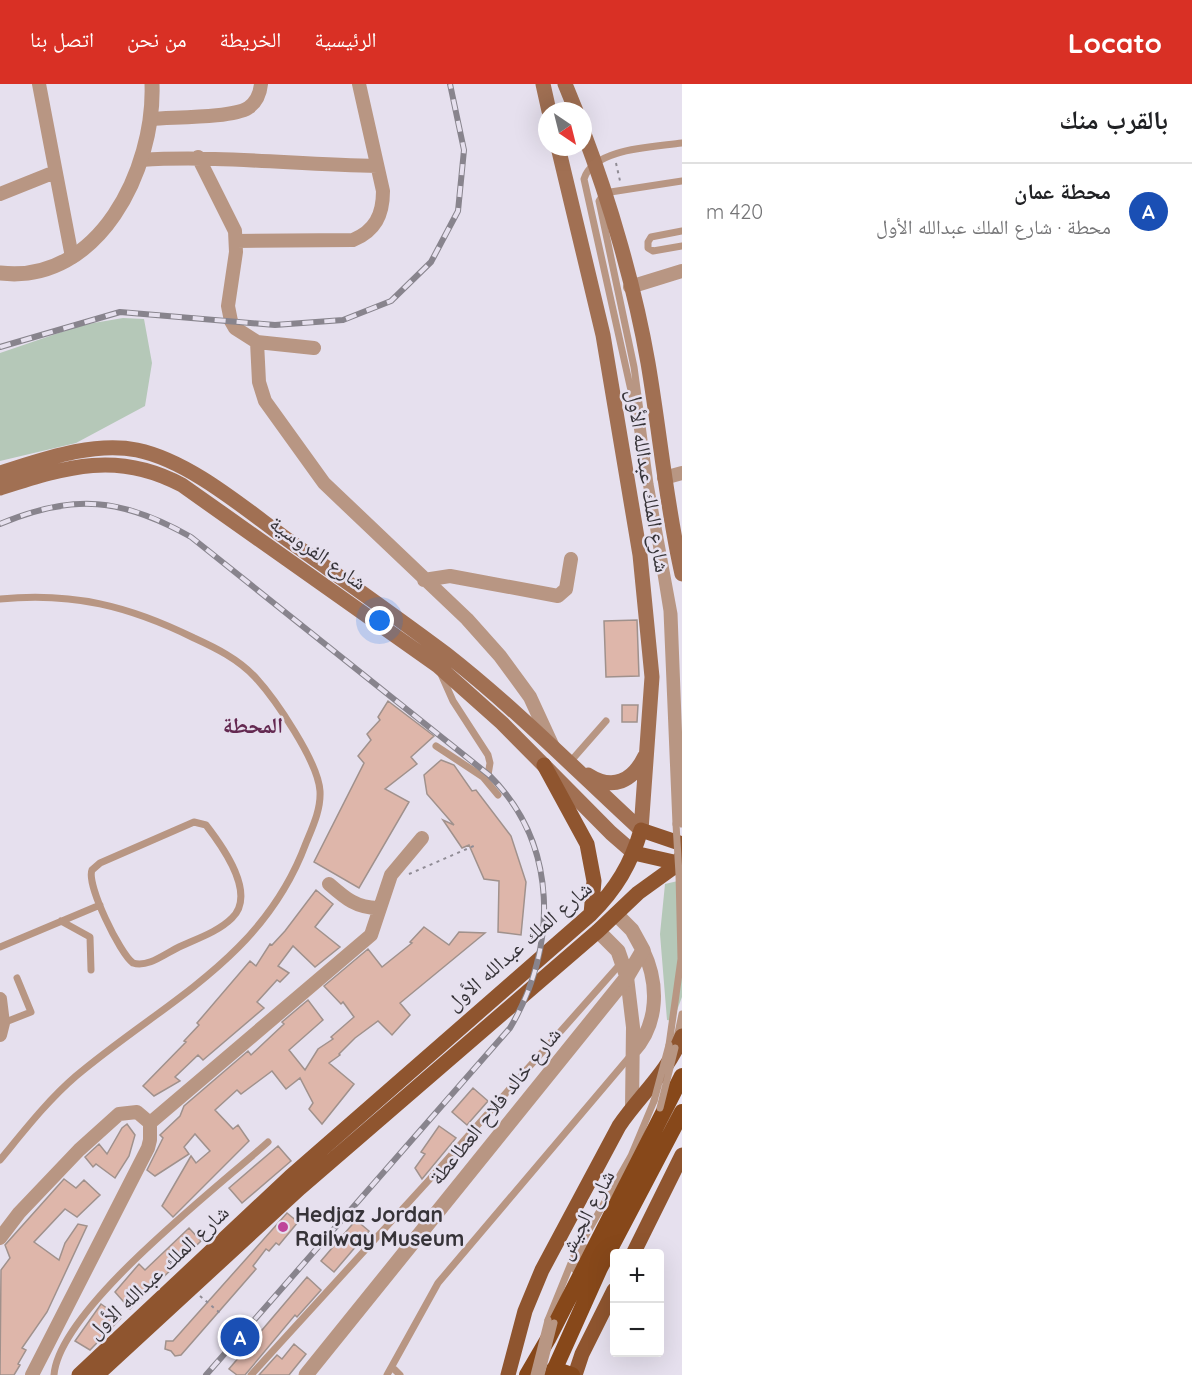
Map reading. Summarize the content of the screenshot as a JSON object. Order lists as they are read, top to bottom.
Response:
{
  "streets": {
    "highway": ["شارع الجيش"],
    "main road": ["شارع الملك عبدالله الأول", "شارع الفروسية"],
    "street": ["شارع خالد فلاح العطاعطة"]
  },
  "crossings": [
    ["شارع الملك عبدالله الأول", "شارع الفروسية"]
  ],
  "districts": ["المحطة"],
  "places": ["Hedjaz Jordan Railway Museum"],
  "north": "bottom right",
  "page": {
    "header": "Locato",
    "nav": [
      "الرئيسية",
      "الخريطة",
      "من نحن",
      "اتصل بنا"
    ],
    "heading": "بالقرب منك",
    "list": [
      {
        "mark": "A",
        "name": "محطة عمان",
        "note": "محطة · شارع الملك عبدالله الأول",
        "value": "420 m"
      }
    ],
    "map_buttons": ["+", "−"],
    "pins": "A"
  }
}
